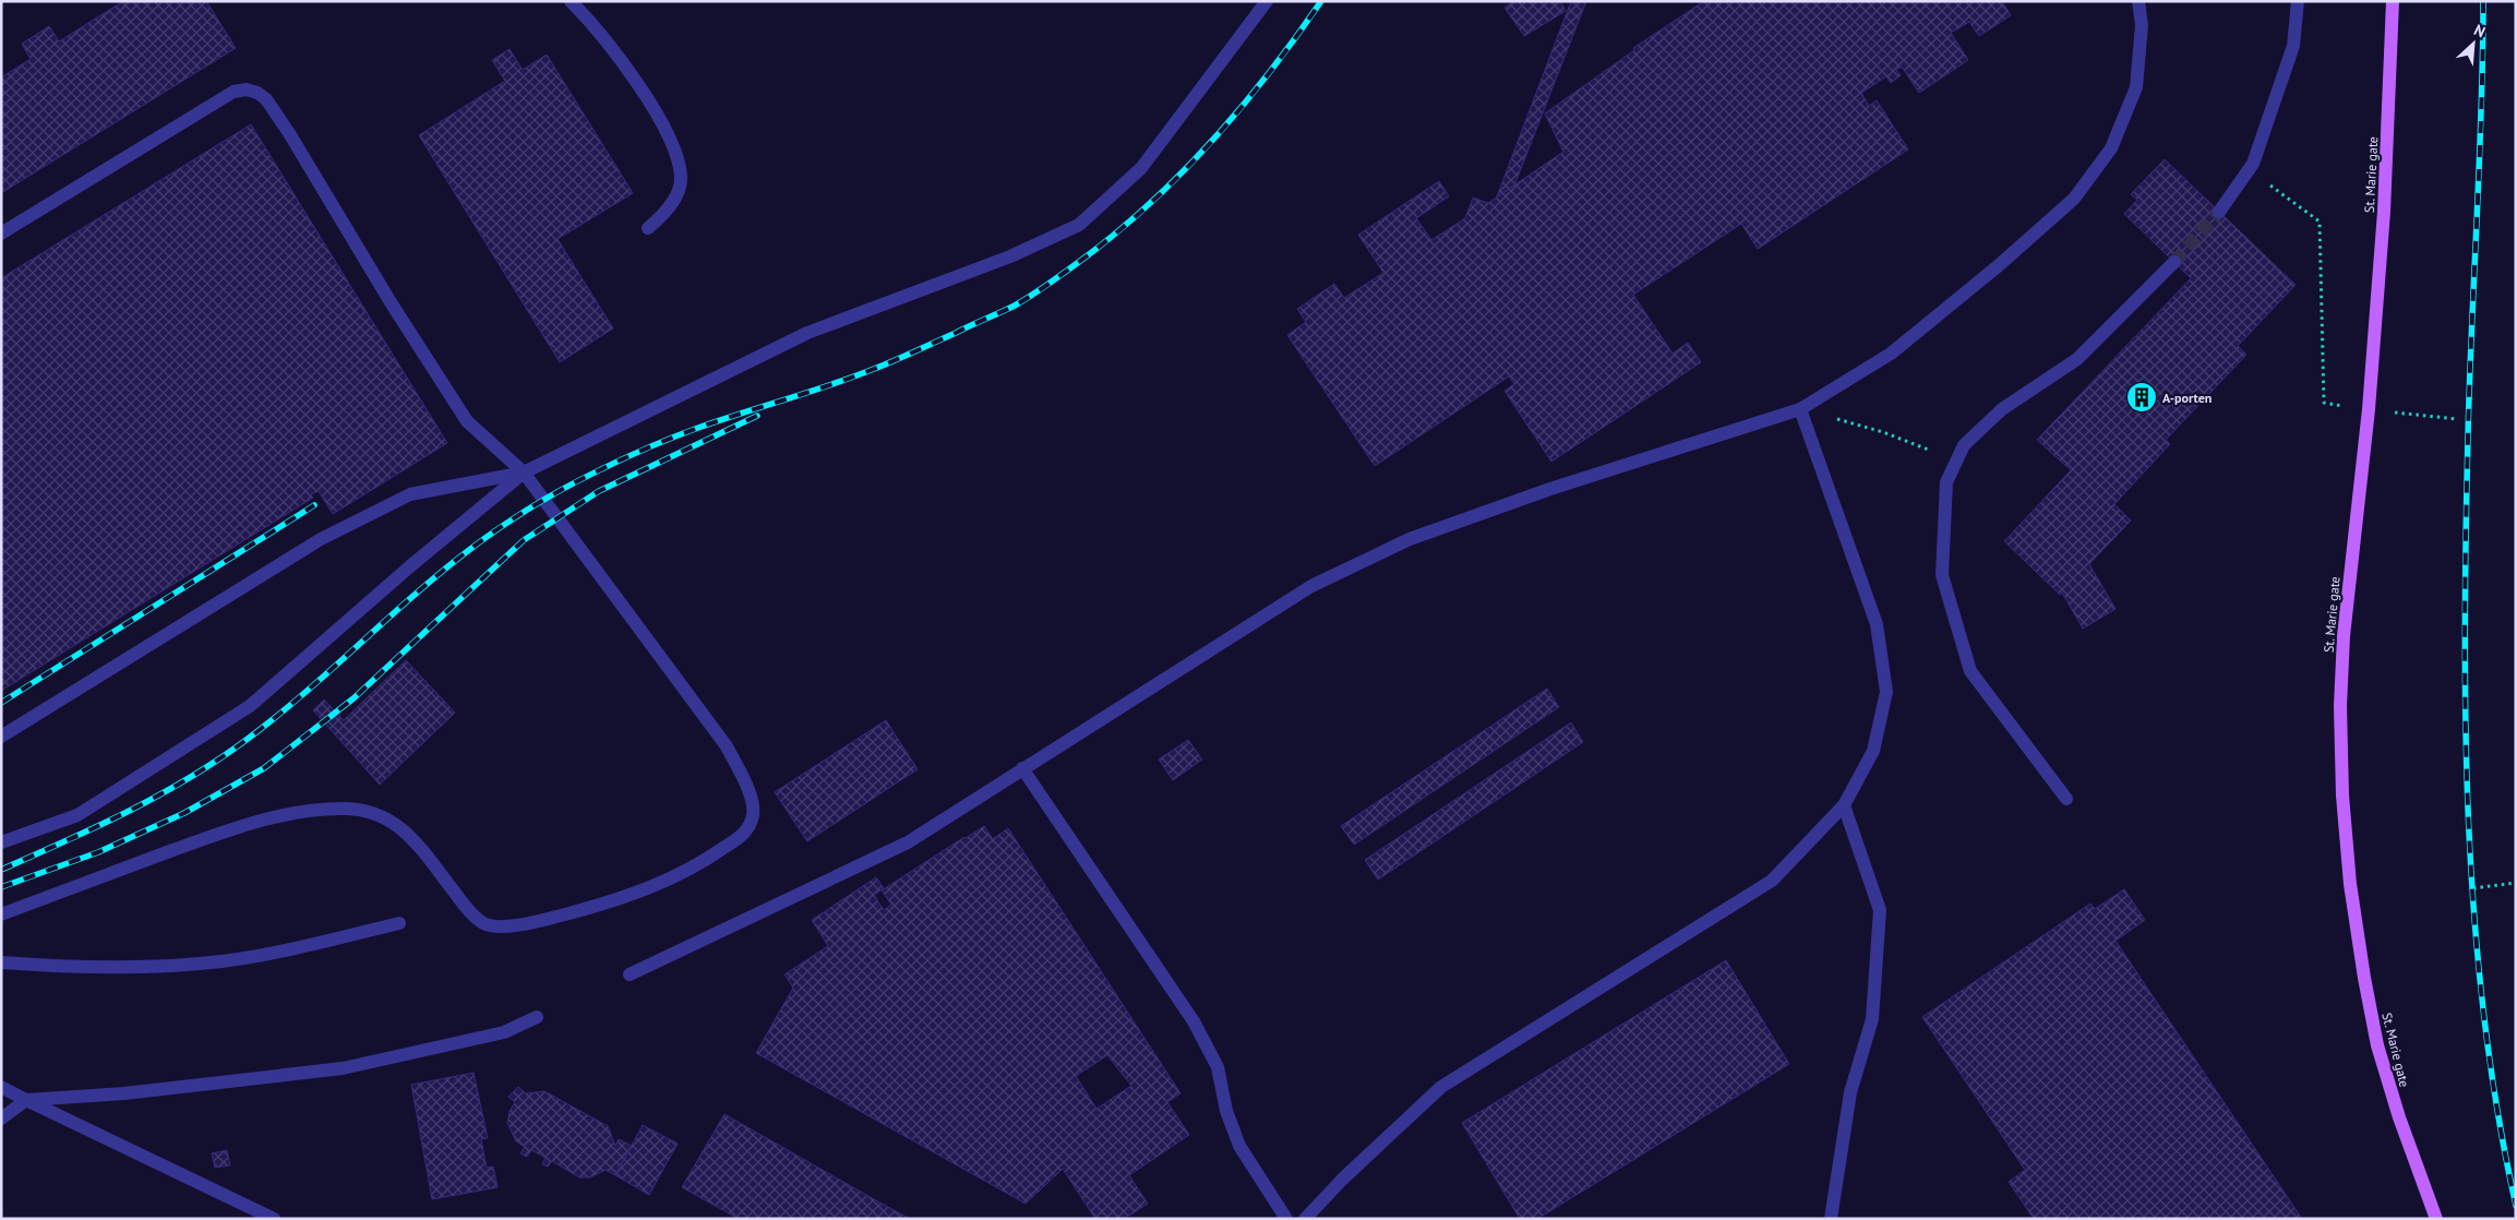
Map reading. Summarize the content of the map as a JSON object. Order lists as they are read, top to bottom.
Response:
{
  "streets": {
    "main road": ["St. Marie gate"]
  },
  "places": {
    "building": ["A-porten"]
  },
  "north": "top right"
}
